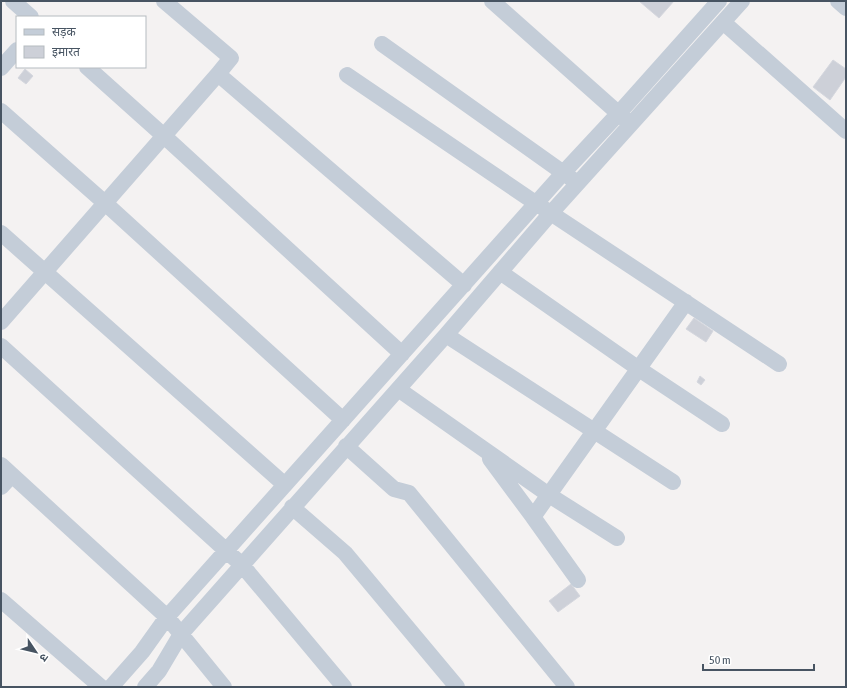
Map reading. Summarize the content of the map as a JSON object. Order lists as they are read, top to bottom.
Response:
{
  "legend": ["सड़क", "इमारत"],
  "scale_bar": "50 m",
  "north": "bottom right"
}
